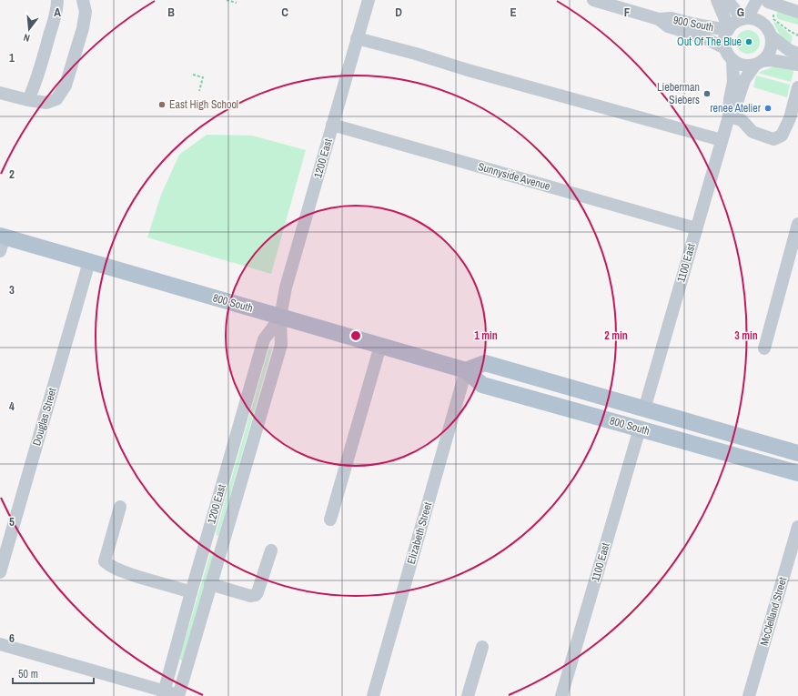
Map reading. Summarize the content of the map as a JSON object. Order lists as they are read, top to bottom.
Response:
{
  "streets": {
    "main road": ["800 South"],
    "street": [
      "900 South",
      "1200 East",
      "Sunnyside Avenue",
      "1100 East",
      "Douglas Street",
      "Elizabeth Street",
      "McClelland Street"
    ]
  },
  "crossings": [
    ["900 South", "1100 East"],
    ["1200 East", "Sunnyside Avenue"],
    ["1200 East", "800 South"],
    ["Sunnyside Avenue", "1100 East"],
    ["1100 East", "800 South"],
    ["800 South", "Douglas Street"],
    ["800 South", "Elizabeth Street"]
  ],
  "places": [
    "Out Of The Blue",
    "Lieberman Siebers",
    "East High School",
    "renee Atelier"
  ],
  "scale_bar": "50 m",
  "north": "bottom",
  "grid": {
    "columns": [
      "A",
      "B",
      "C",
      "D",
      "E",
      "F",
      "G"
    ],
    "rows": [
      "1",
      "2",
      "3",
      "4",
      "5",
      "6"
    ]
  },
  "rings": ["1 min", "2 min", "3 min"]
}
